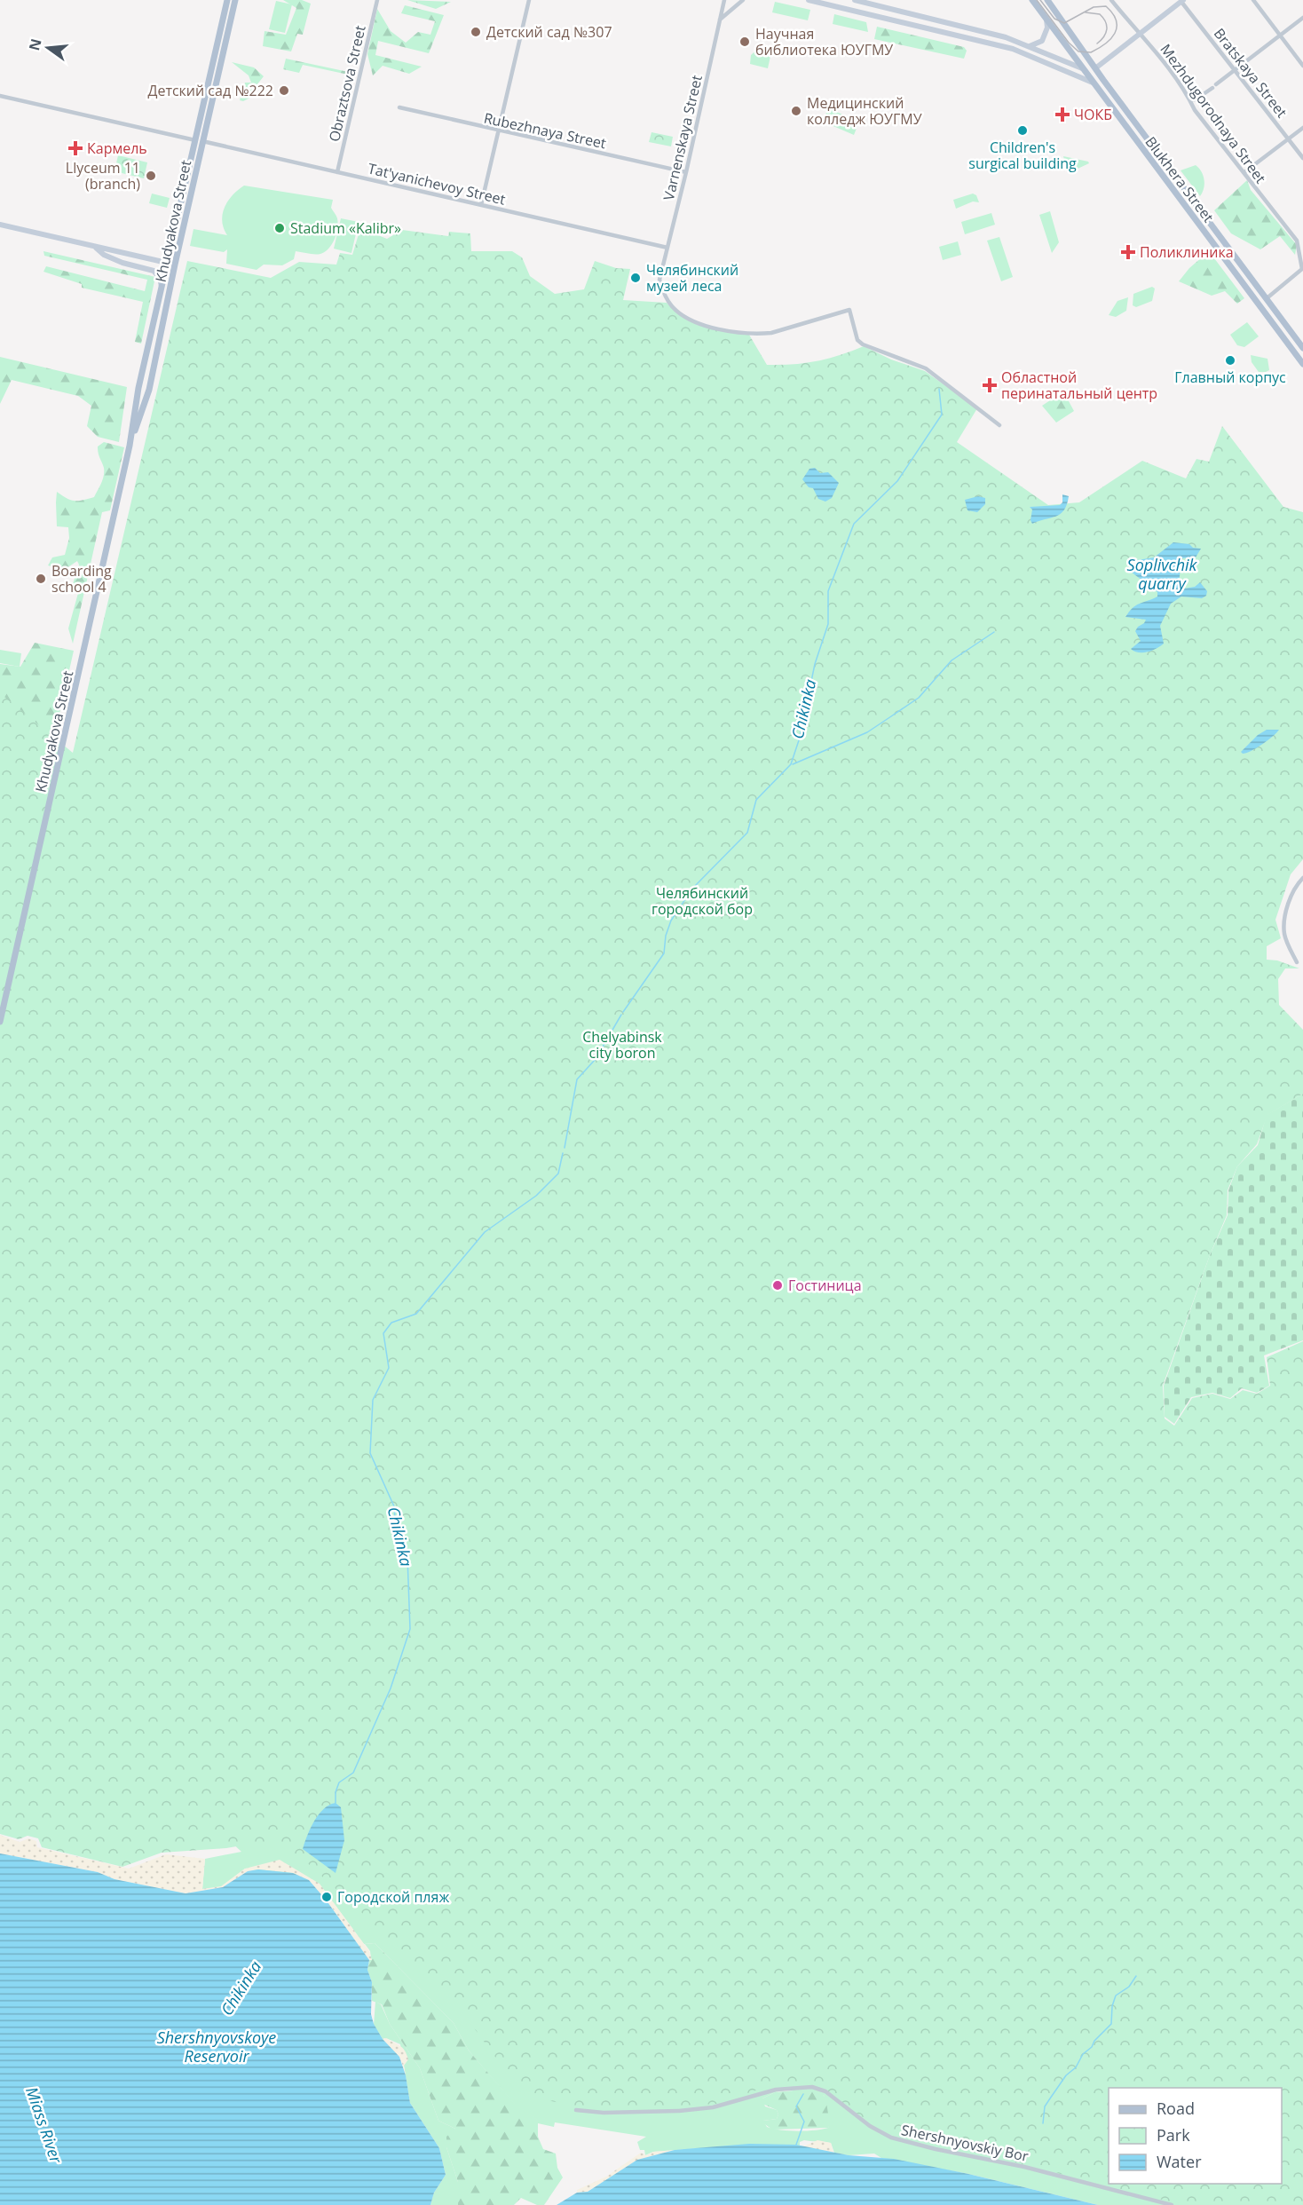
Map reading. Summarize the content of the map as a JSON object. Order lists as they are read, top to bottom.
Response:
{
  "streets": {
    "main road": ["Blukhera Street", "Khudyakova Street"],
    "street": [
      "Bratskaya Street",
      "Obraztsova Street",
      "Mezhdugorodnaya Street",
      "Rubezhnaya Street",
      "Varnenskaya Street",
      "Tat'yanichevoy Street",
      "Shershnyovskiy Bor"
    ]
  },
  "crossings": [
    ["Obraztsova Street", "Tat'yanichevoy Street"],
    ["Rubezhnaya Street", "Varnenskaya Street"],
    ["Varnenskaya Street", "Tat'yanichevoy Street"],
    ["Tat'yanichevoy Street", "Khudyakova Street"]
  ],
  "water": [
    "Soplivchik quarry",
    "Chikinka",
    "Shershnyovskoye Reservoir",
    "Miass River"
  ],
  "parks": ["Челябинский городской бор", "Chelyabinsk city boron"],
  "places": {
    "other": [
      "Детский сад №307",
      "Научная библиотека ЮУГМУ",
      "Детский сад №222",
      "Медицинский колледж ЮУГМУ",
      "Children's surgical building",
      "Llyceum 11 (branch)",
      "Stadium «Kalibr»",
      "Челябинский музей леса",
      "Главный корпус",
      "Boarding school 4",
      "Гостиница",
      "Городской пляж"
    ],
    "health": [
      "ЧОКБ",
      "Кармель",
      "Поликлиника",
      "Областной перинатальный центр"
    ]
  },
  "legend": ["Road", "Park", "Water"],
  "north": "left"
}
